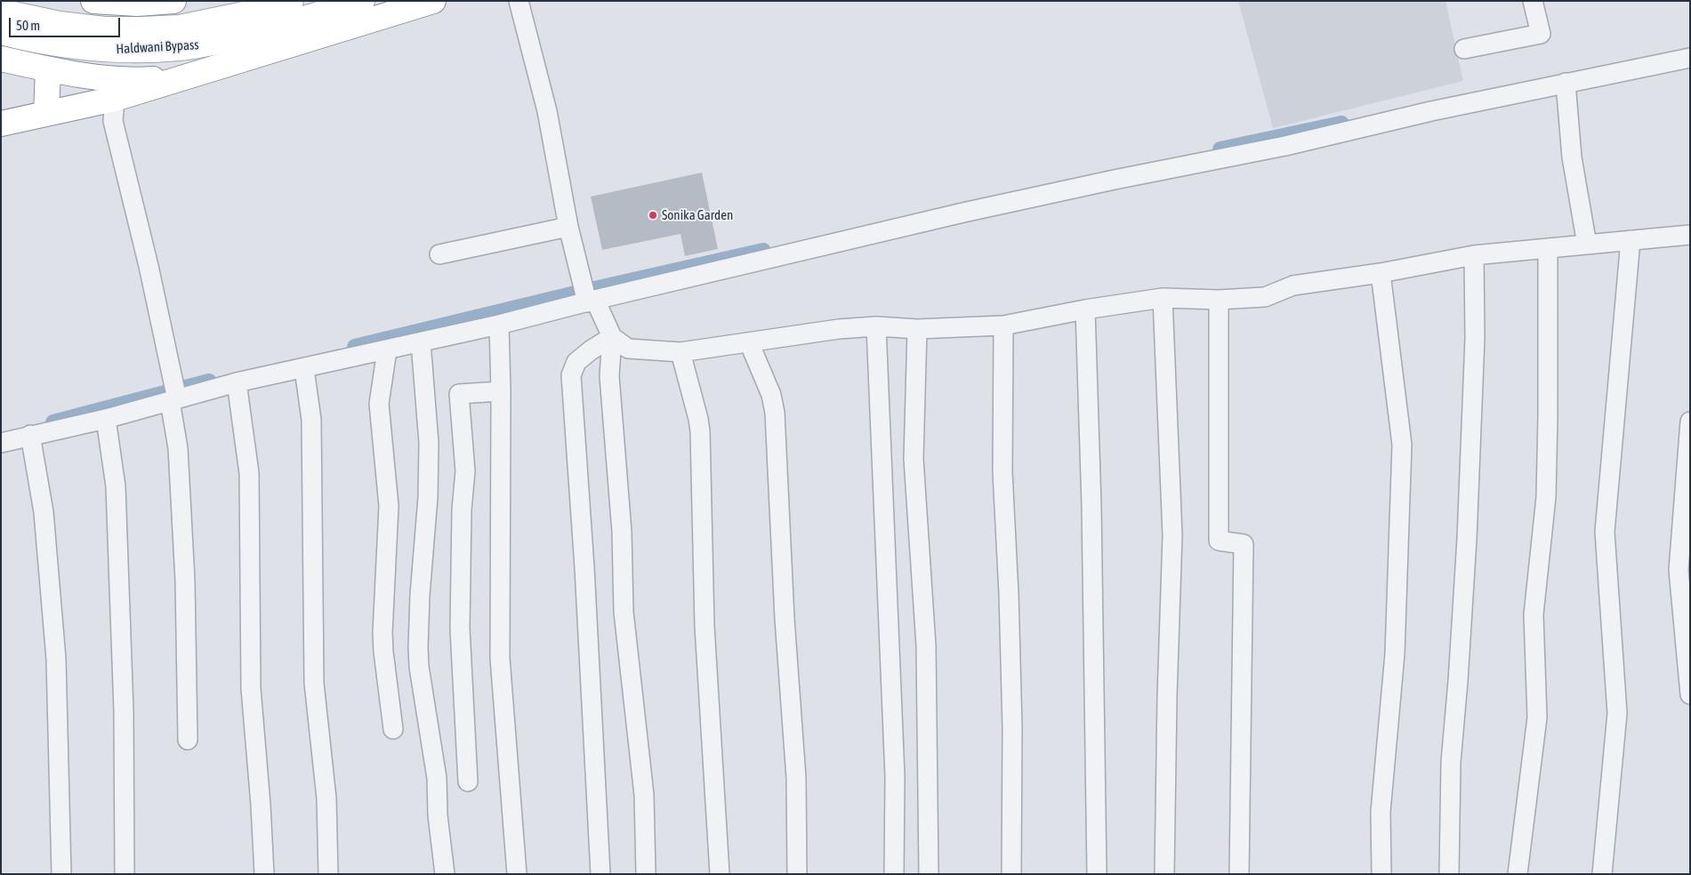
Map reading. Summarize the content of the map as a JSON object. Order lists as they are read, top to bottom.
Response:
{
  "streets": {
    "main road": ["Haldwani Bypass"]
  },
  "places": ["Sonika Garden"],
  "scale_bar": "50 m"
}
